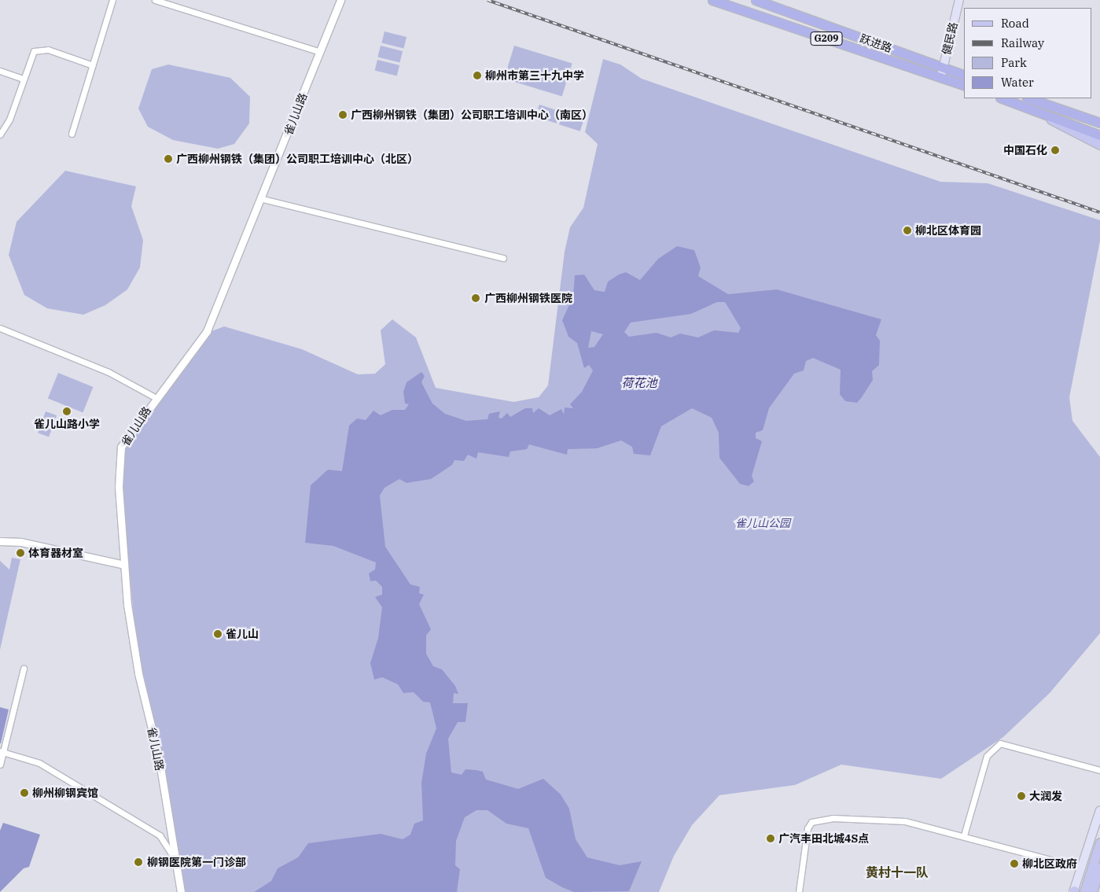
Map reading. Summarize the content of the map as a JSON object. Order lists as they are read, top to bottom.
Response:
{
  "streets": {
    "highway": ["G209", "跃进路"],
    "main road": ["健民路"],
    "street": ["雀儿山路"]
  },
  "crossings": [
    ["健民路", "跃进路"]
  ],
  "districts": ["黄村十一队"],
  "water": ["荷花池"],
  "parks": ["雀儿山公园"],
  "places": [
    "柳州市第三十九中学",
    "广西柳州钢铁（集团）公司职工培训中心（南区）",
    "中国石化",
    "广西柳州钢铁（集团）公司职工培训中心（北区）",
    "柳北区体育园",
    "广西柳州钢铁医院",
    "雀儿山路小学",
    "体育器材室",
    "雀儿山",
    "柳州柳钢宾馆",
    "大润发",
    "广汽丰田北城4S点",
    "柳钢医院第一门诊部",
    "柳北区政府"
  ],
  "legend": [
    "Road",
    "Railway",
    "Park",
    "Water"
  ]
}
